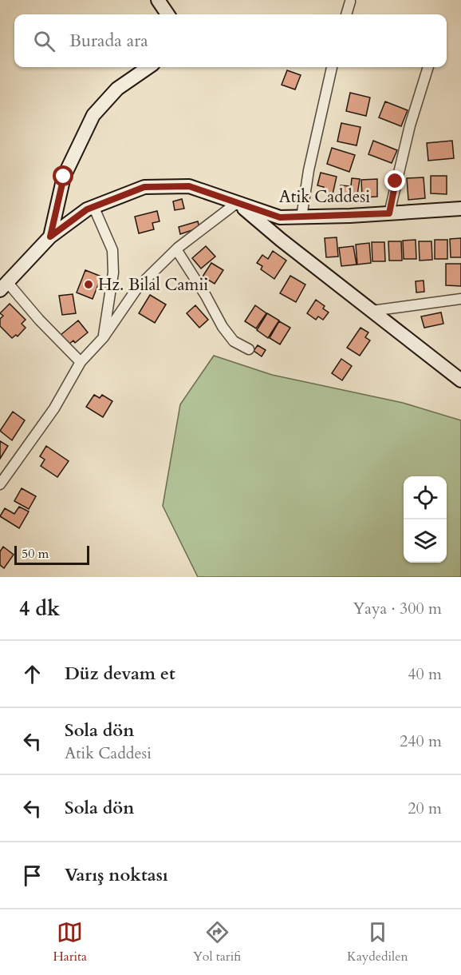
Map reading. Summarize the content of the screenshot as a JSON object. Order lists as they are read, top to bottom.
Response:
{
  "streets": {
    "street": ["Atik Caddesi"]
  },
  "places": ["Hz. Bilal Camii"],
  "scale_bar": "50 m",
  "page": {
    "search": "Burada ara",
    "scale": "50 m",
    "heading": ["4 dk", "Yaya · 300 m"],
    "list": [
      ["Düz devam et", "40 m"],
      ["Sola dön", "Atik Caddesi", "240 m"],
      ["Sola dön", "20 m"],
      "Varış noktası"
    ],
    "nav": ["Harita", "Yol tarifi", "Kaydedilen"]
  }
}
